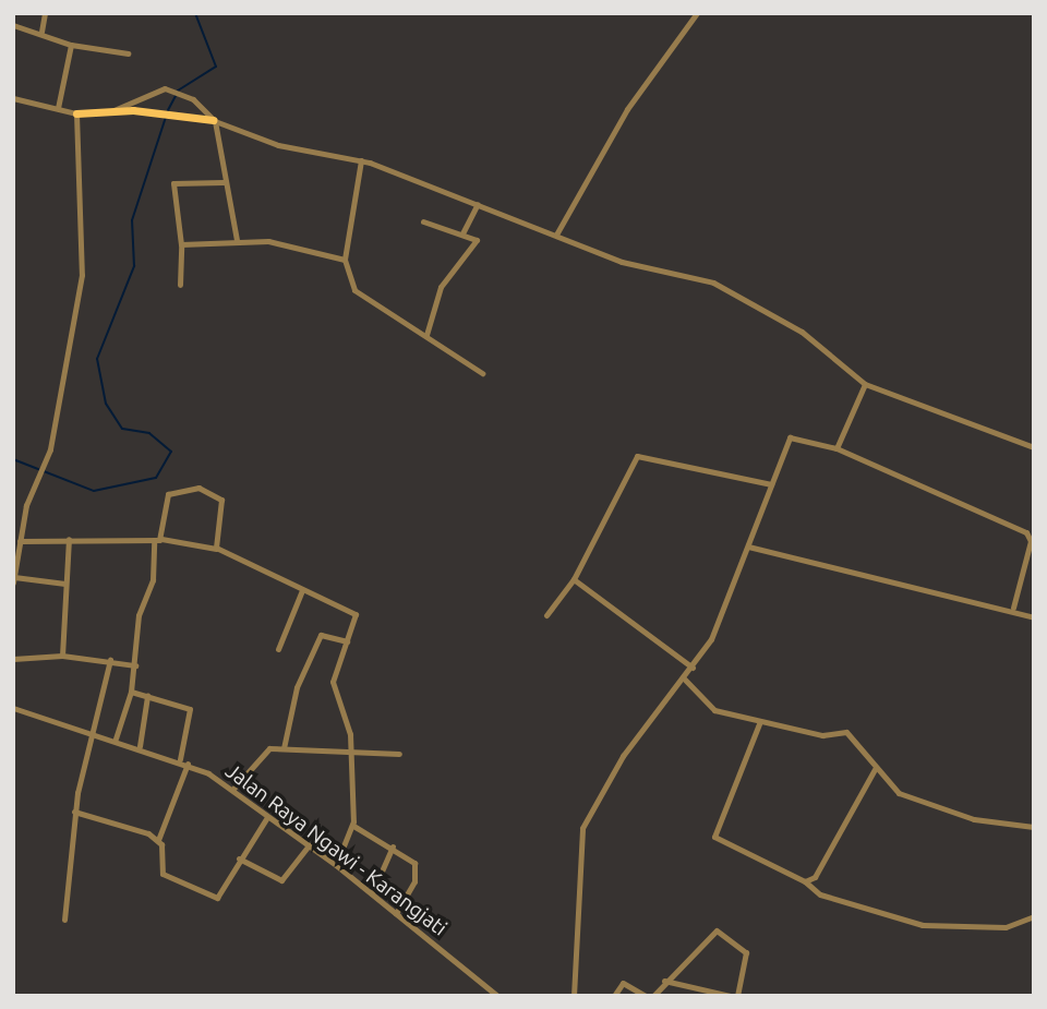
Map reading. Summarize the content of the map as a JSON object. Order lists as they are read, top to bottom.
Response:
{
  "streets": {
    "street": ["Jalan Raya Ngawi - Karangjati"]
  }
}
